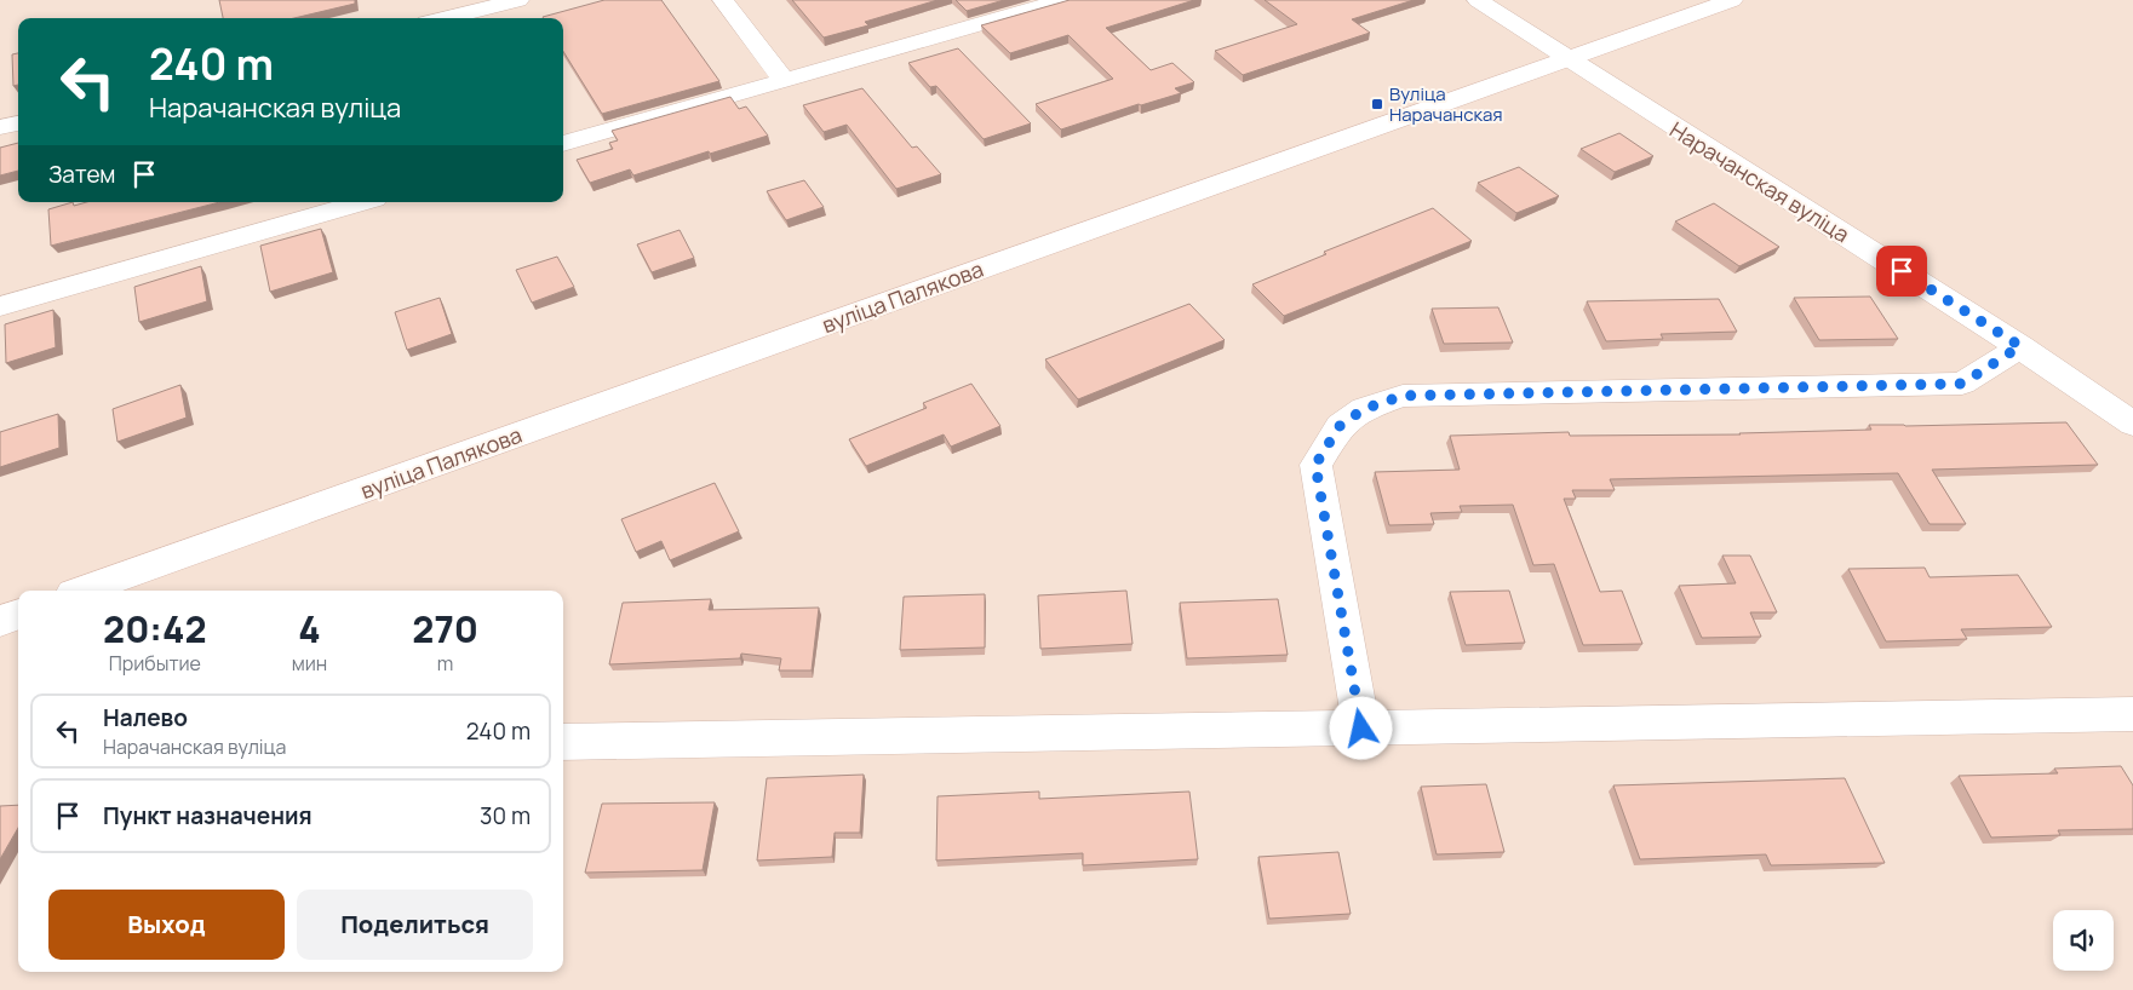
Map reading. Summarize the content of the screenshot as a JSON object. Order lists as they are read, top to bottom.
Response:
{
  "streets": {
    "street": ["Нарачанская вуліца", "вуліца Палякова"]
  },
  "crossings": [
    ["Нарачанская вуліца", "вуліца Палякова"]
  ],
  "places": {
    "transit": ["Вуліца Нарачанская"]
  },
  "page": {
    "turn": ["240 m", "Нарачанская вуліца"],
    "then": "Затем",
    "eta": [
      "20:42",
      "Прибытие",
      "4",
      "мин",
      "270",
      "m"
    ],
    "list": [
      {
        "name": "Налево",
        "note": "Нарачанская вуліца",
        "value": "240 m"
      },
      {
        "name": "Пункт назначения",
        "value": "30 m"
      }
    ],
    "buttons": ["Выход", "Поделиться"]
  }
}
